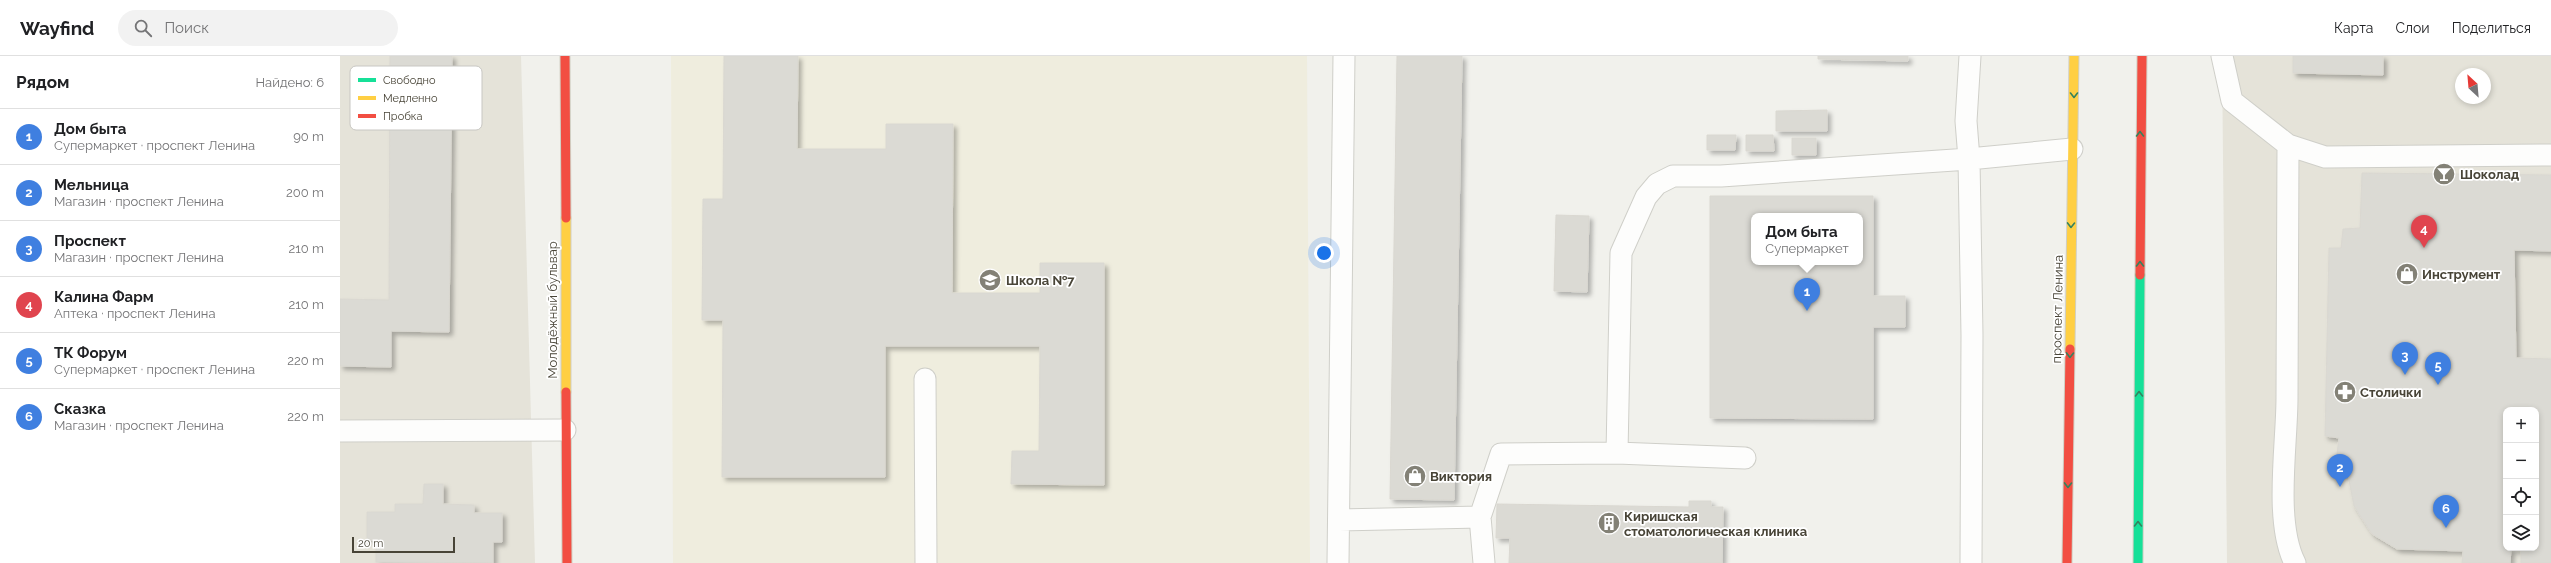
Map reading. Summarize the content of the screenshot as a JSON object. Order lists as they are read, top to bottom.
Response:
{
  "streets": {
    "street": ["проспект Ленина", "Молодёжный бульвар"]
  },
  "places": {
    "bar": ["Шоколад"],
    "shop": ["Инструмент", "Виктория"],
    "school or university": ["Школа №7"],
    "pharmacy": ["Столички"],
    "building": ["Киришская стоматологическая клиника"]
  },
  "legend": ["Свободно", "Медленно", "Пробка"],
  "scale_bar": "20 m",
  "north": "top left",
  "page": {
    "header": "Wayfind",
    "search": "Поиск",
    "nav": ["Карта", "Слои", "Поделиться"],
    "heading": ["Рядом", "Найдено: 6"],
    "list": [
      {
        "mark": "1",
        "name": "Дом быта",
        "note": "Супермаркет · проспект Ленина",
        "value": "90 m"
      },
      {
        "mark": "2",
        "name": "Мельница",
        "note": "Магазин · проспект Ленина",
        "value": "200 m"
      },
      {
        "mark": "3",
        "name": "Проспект",
        "note": "Магазин · проспект Ленина",
        "value": "210 m"
      },
      {
        "mark": "4",
        "name": "Калина Фарм",
        "note": "Аптека · проспект Ленина",
        "value": "210 m"
      },
      {
        "mark": "5",
        "name": "ТК Форум",
        "note": "Супермаркет · проспект Ленина",
        "value": "220 m"
      },
      {
        "mark": "6",
        "name": "Сказка",
        "note": "Магазин · проспект Ленина",
        "value": "220 m"
      }
    ],
    "popup": ["Дом быта", "Супермаркет"],
    "pins": [
      "4",
      "1",
      "3",
      "5",
      "2",
      "6"
    ],
    "map_buttons": ["+", "−"],
    "scale": "20 m"
  }
}
